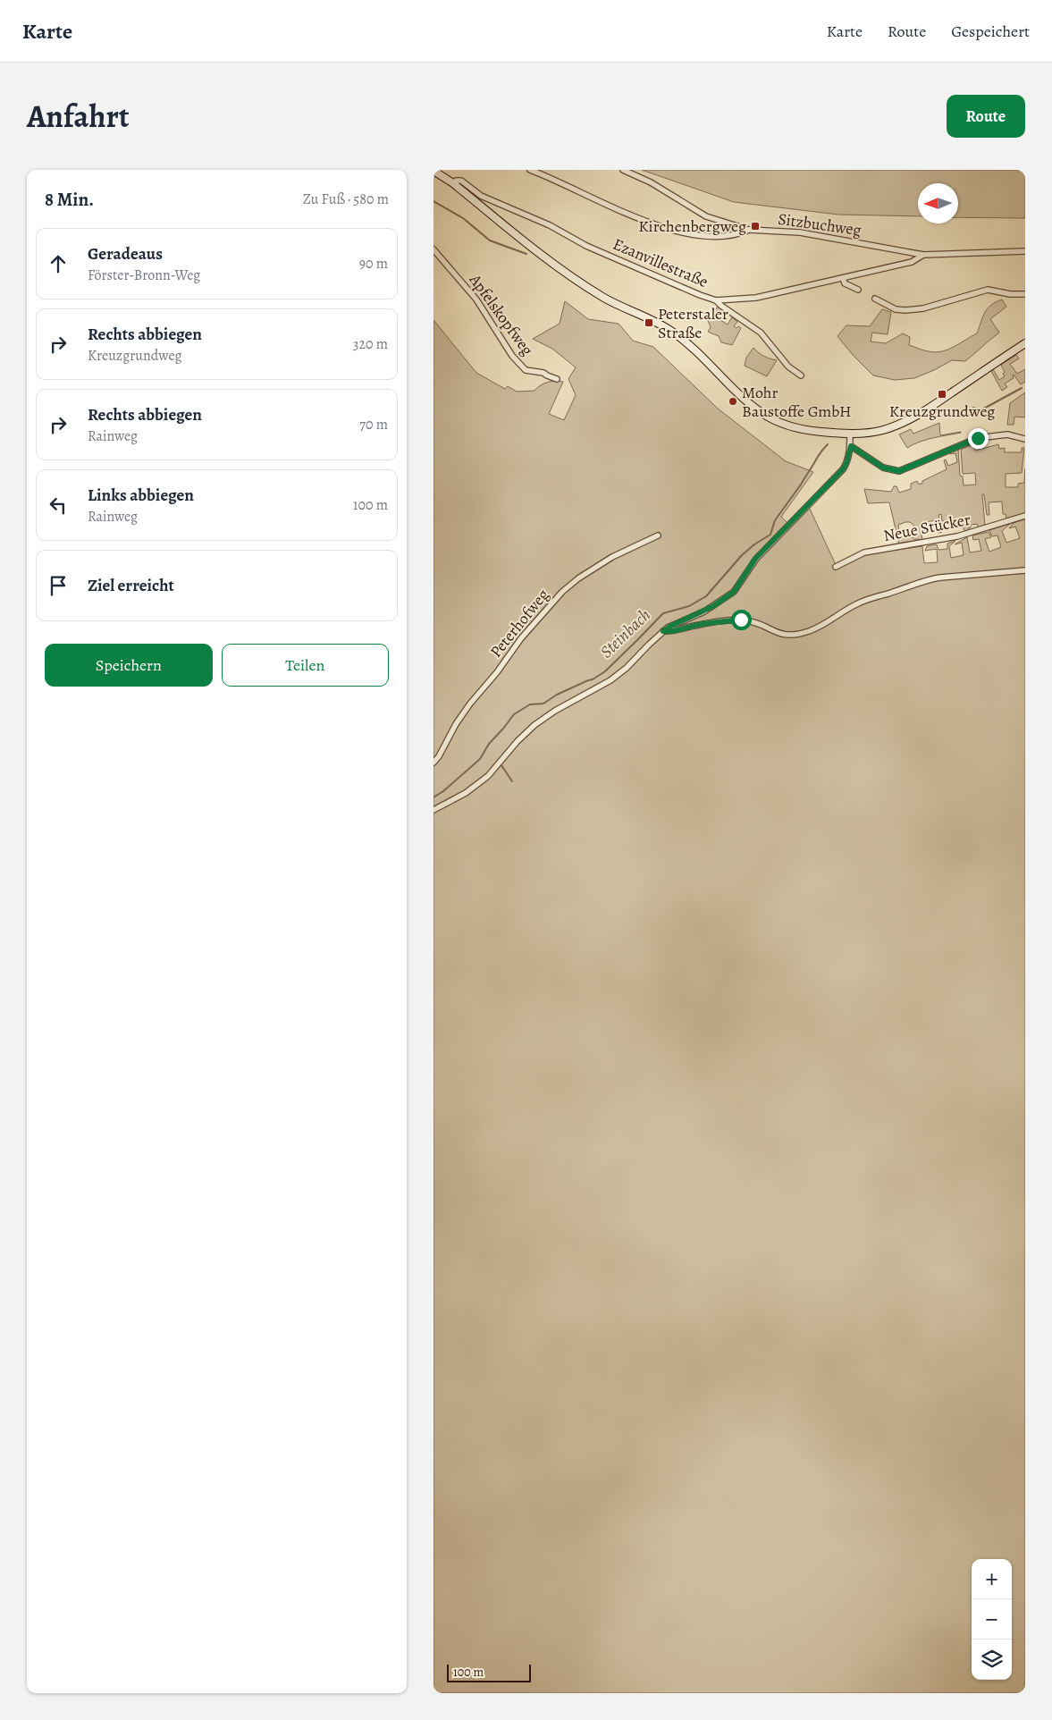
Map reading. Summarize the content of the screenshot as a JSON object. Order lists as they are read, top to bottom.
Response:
{
  "streets": {
    "street": [
      "Sitzbuchweg",
      "Ezanvillestraße",
      "Apfelskopfweg",
      "Neue Stücker",
      "Peterhofweg"
    ]
  },
  "crossings": [
    ["Sitzbuchweg", "Ezanvillestraße"]
  ],
  "water": ["Steinbach"],
  "places": {
    "transit": ["Kirchenbergweg", "Peterstaler Straße", "Kreuzgrundweg"],
    "other": ["Mohr Baustoffe GmbH"]
  },
  "scale_bar": "100 m",
  "north": "left",
  "page": {
    "header": "Karte",
    "nav": ["Karte", "Route", "Gespeichert"],
    "title": "Anfahrt",
    "buttons": [
      "Route",
      ["Speichern", "Teilen"]
    ],
    "heading": ["8 Min.", "Zu Fuß · 580 m"],
    "list": [
      ["Geradeaus", "Förster-Bronn-Weg", "90 m"],
      ["Rechts abbiegen", "Kreuzgrundweg", "320 m"],
      ["Rechts abbiegen", "Rainweg", "70 m"],
      ["Links abbiegen", "Rainweg", "100 m"],
      "Ziel erreicht"
    ],
    "map_buttons": ["+", "−"],
    "scale": "100 m"
  }
}
